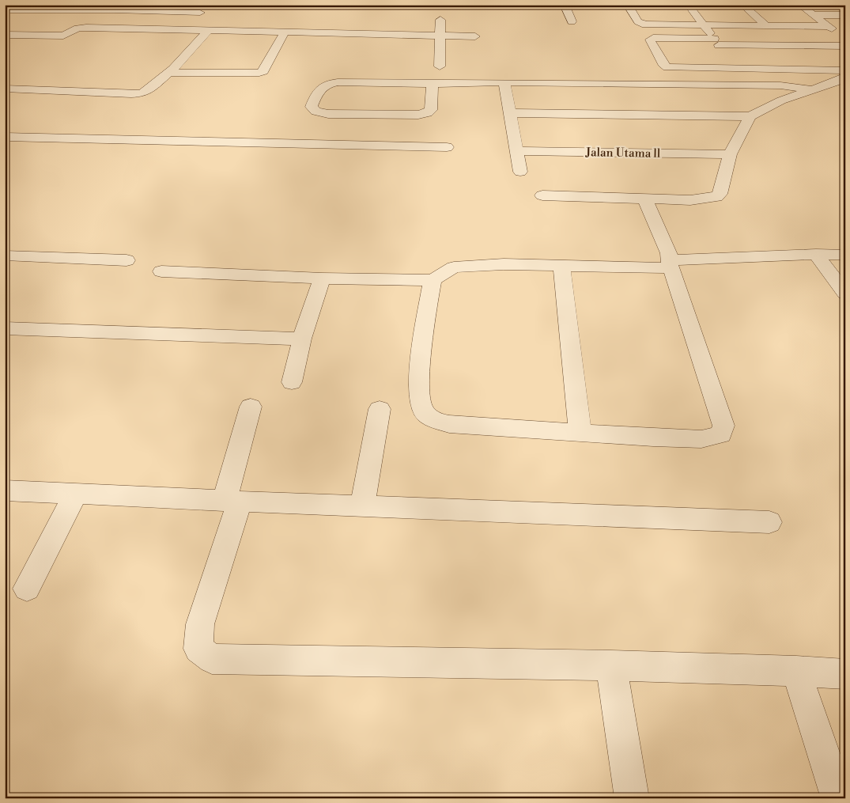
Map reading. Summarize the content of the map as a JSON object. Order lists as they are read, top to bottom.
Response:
{
  "streets": {
    "street": ["Jalan Utama ll"]
  }
}
